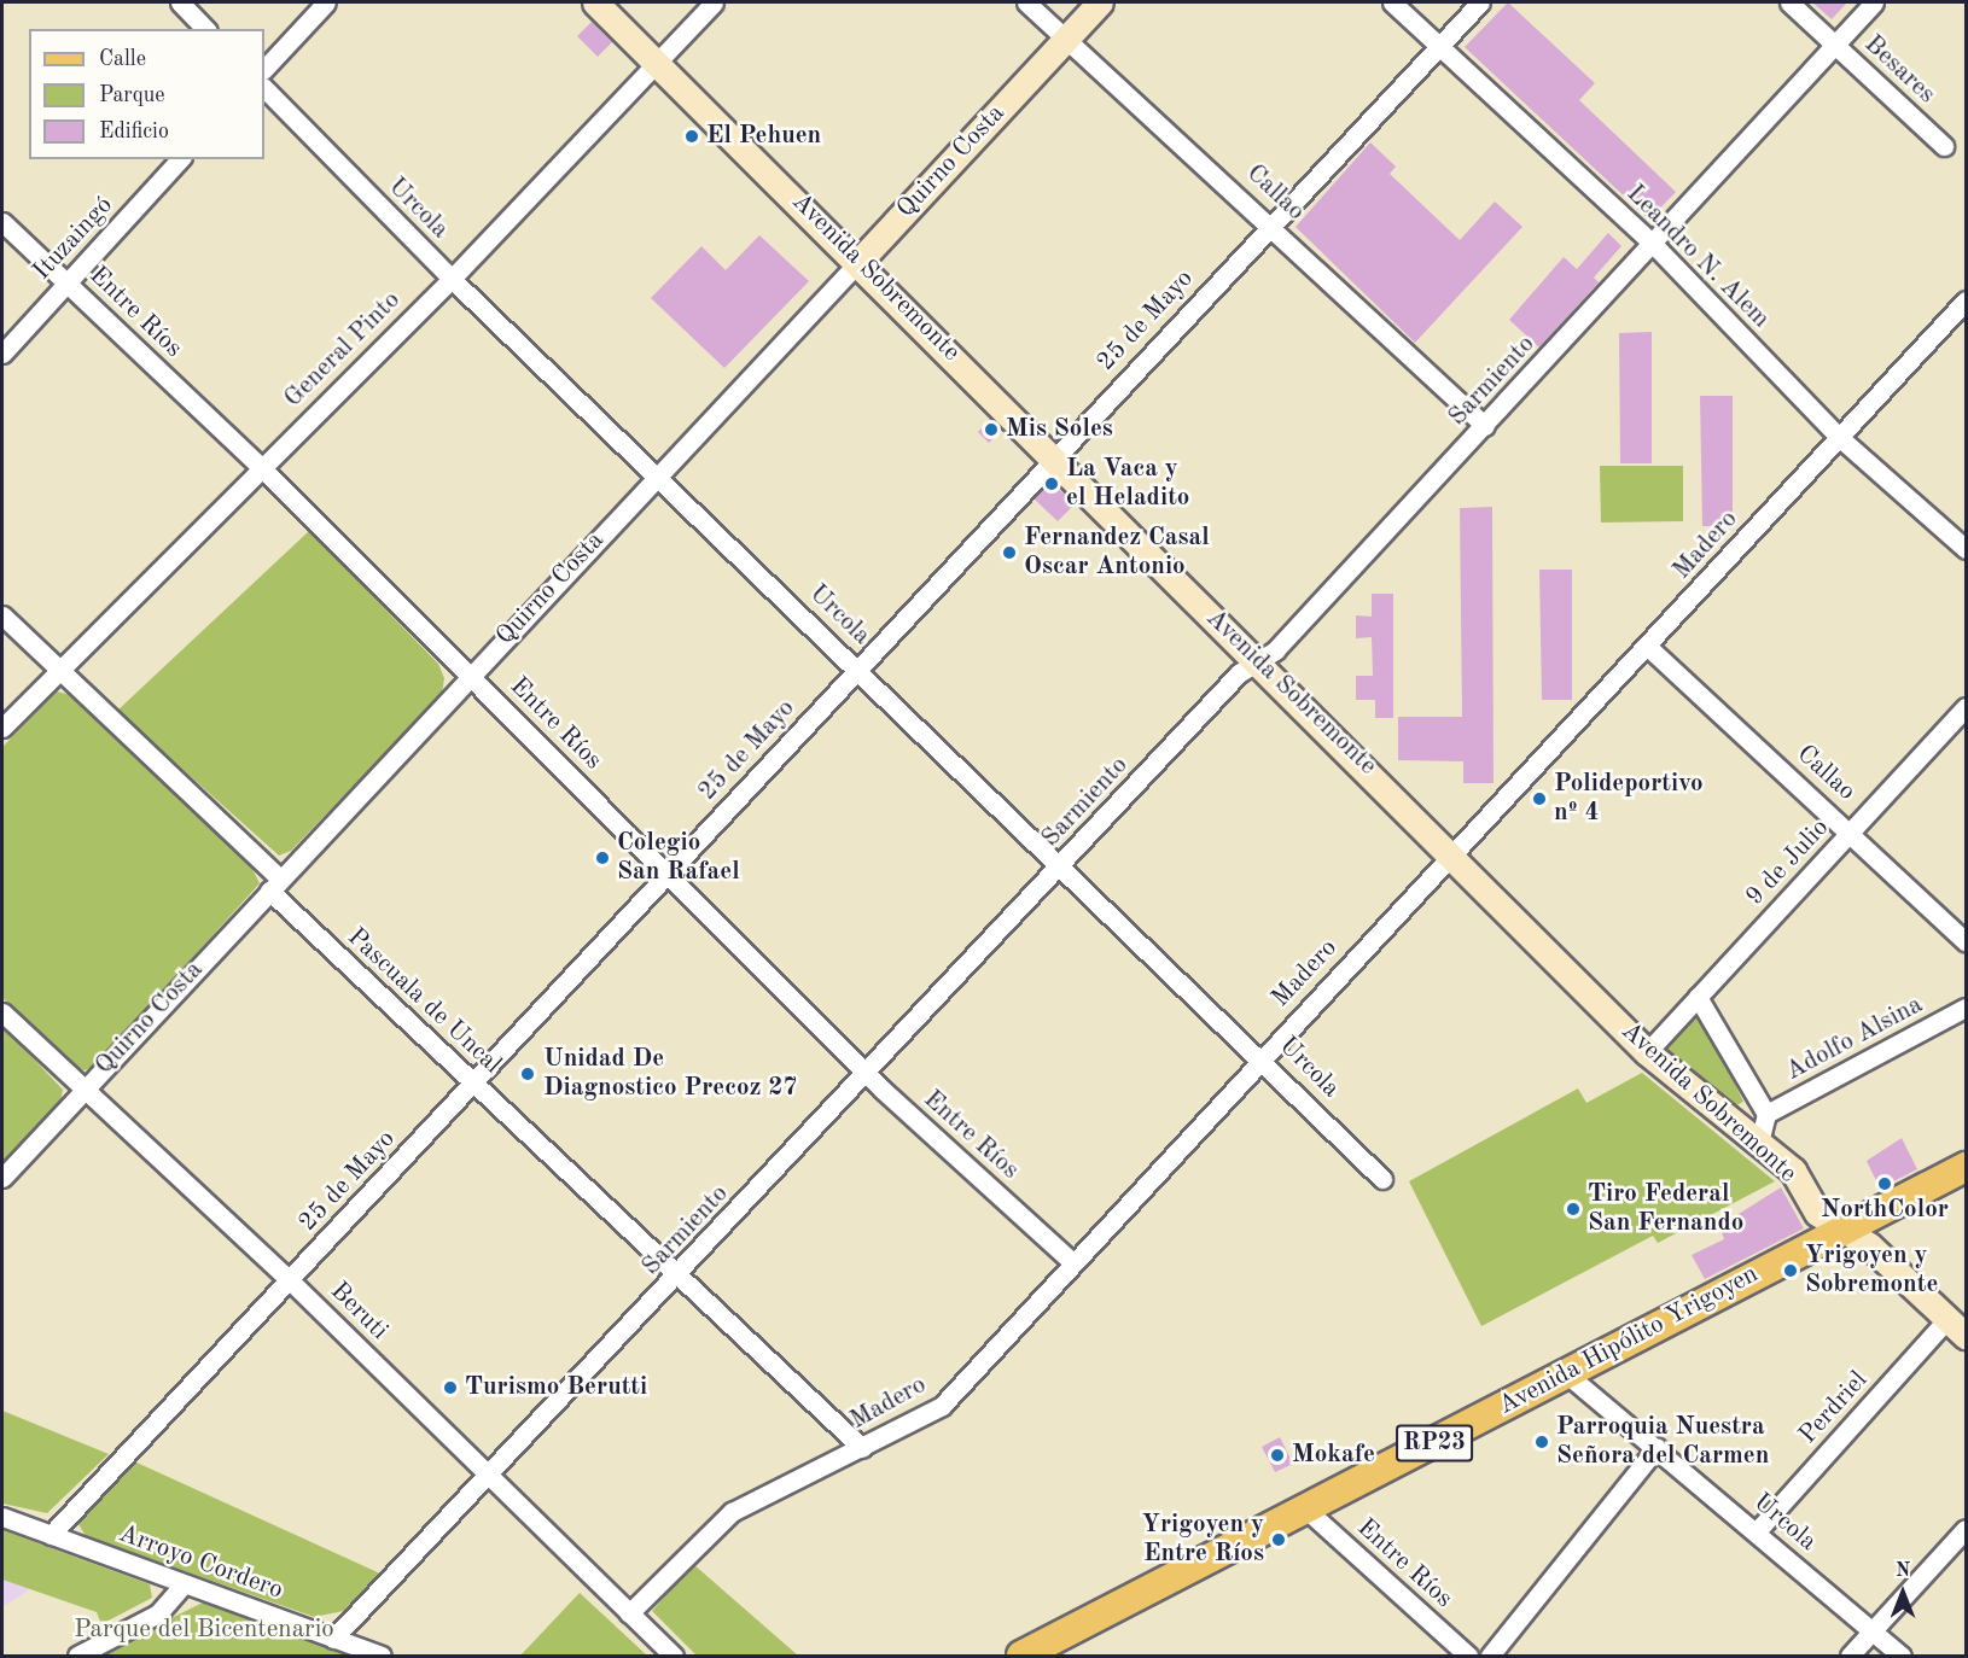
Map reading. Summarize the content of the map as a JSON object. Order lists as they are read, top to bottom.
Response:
{
  "streets": {
    "main road": [
      "Quirno Costa",
      "Avenida Sobremonte",
      "Avenida Hipólito Yrigoyen",
      "RP23"
    ],
    "street": [
      "Besares",
      "Callao",
      "Urcola",
      "Ituzaingó",
      "Leandro N. Alem",
      "Entre Ríos",
      "25 de Mayo",
      "General Pinto",
      "Sarmiento",
      "Madero",
      "9 de Julio",
      "Pascuala de Uncal",
      "Adolfo Alsina",
      "Beruti",
      "Perdriel",
      "Arroyo Cordero"
    ]
  },
  "crossings": [
    ["Besares", "Sarmiento"],
    ["Quirno Costa", "Callao"],
    ["Quirno Costa", "Urcola"],
    ["Quirno Costa", "Avenida Sobremonte"],
    ["Quirno Costa", "Entre Ríos"],
    ["Quirno Costa", "Pascuala de Uncal"],
    ["Quirno Costa", "Beruti"],
    ["Callao", "25 de Mayo"],
    ["Callao", "Sarmiento"],
    ["Callao", "Madero"],
    ["Callao", "9 de Julio"],
    ["Urcola", "25 de Mayo"],
    ["Urcola", "General Pinto"],
    ["Urcola", "Sarmiento"],
    ["Urcola", "Madero"],
    ["Urcola", "Avenida Hipólito Yrigoyen"],
    ["Urcola", "Perdriel"],
    ["Ituzaingó", "Entre Ríos"],
    ["Leandro N. Alem", "25 de Mayo"],
    ["Leandro N. Alem", "Sarmiento"],
    ["Leandro N. Alem", "Madero"],
    ["Avenida Sobremonte", "25 de Mayo"],
    ["Avenida Sobremonte", "General Pinto"],
    ["Avenida Sobremonte", "Sarmiento"],
    ["Avenida Sobremonte", "Madero"],
    ["Avenida Sobremonte", "9 de Julio"],
    ["Avenida Sobremonte", "Avenida Hipólito Yrigoyen"],
    ["Avenida Sobremonte", "Perdriel"],
    ["Entre Ríos", "25 de Mayo"],
    ["Entre Ríos", "General Pinto"],
    ["Entre Ríos", "Sarmiento"],
    ["Entre Ríos", "Madero"],
    ["Entre Ríos", "Avenida Hipólito Yrigoyen"],
    ["25 de Mayo", "Pascuala de Uncal"],
    ["25 de Mayo", "Beruti"],
    ["25 de Mayo", "Arroyo Cordero"],
    ["General Pinto", "Pascuala de Uncal"],
    ["Sarmiento", "Pascuala de Uncal"],
    ["Sarmiento", "Beruti"],
    ["Sarmiento", "Arroyo Cordero"],
    ["Madero", "Pascuala de Uncal"],
    ["Madero", "Beruti"]
  ],
  "parks": ["Parque del Bicentenario"],
  "places": [
    "El Pehuen",
    "Mis Soles",
    "La Vaca y el Heladito",
    "Fernandez Casal Oscar Antonio",
    "Polideportivo nº 4",
    "Colegio San Rafael",
    "Unidad De Diagnostico Precoz 27",
    "NorthColor",
    "Tiro Federal San Fernando",
    "Yrigoyen y Sobremonte",
    "Turismo Berutti",
    "Parroquia Nuestra Señora del Carmen",
    "Mokafe",
    "Yrigoyen y Entre Ríos"
  ],
  "legend": ["Calle", "Parque", "Edificio"],
  "north": "top"
}
